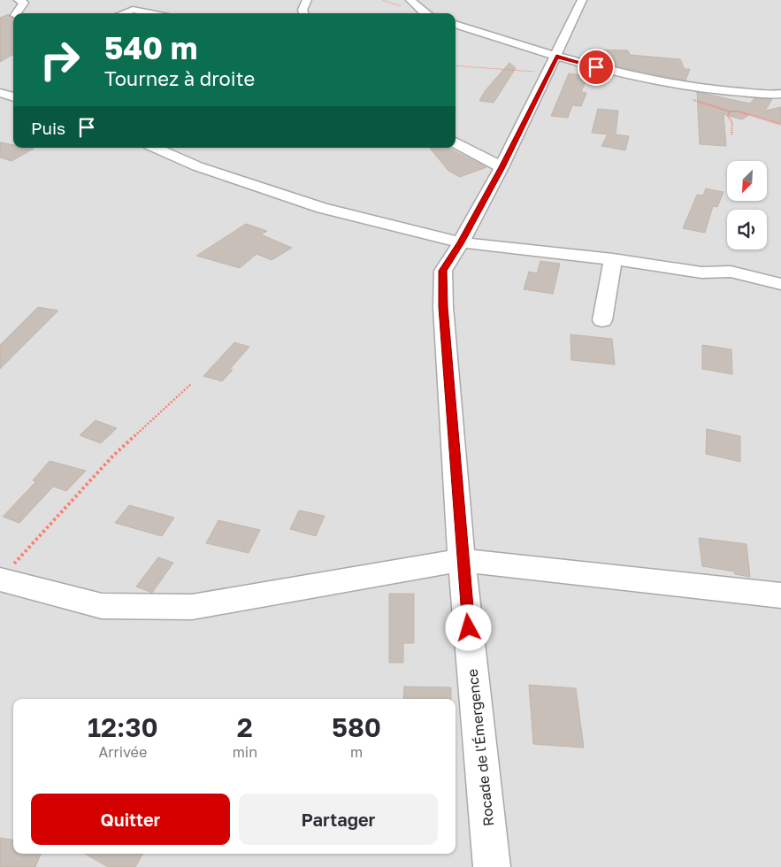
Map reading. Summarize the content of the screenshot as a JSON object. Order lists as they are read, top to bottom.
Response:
{
  "streets": {
    "street": ["Rocade de l'Émergence"]
  },
  "north": "bottom left",
  "page": {
    "turn": ["540 m", "Tournez à droite"],
    "then": "Puis",
    "eta": [
      "12:30",
      "Arrivée",
      "2",
      "min",
      "580",
      "m"
    ],
    "buttons": ["Quitter", "Partager"]
  }
}
